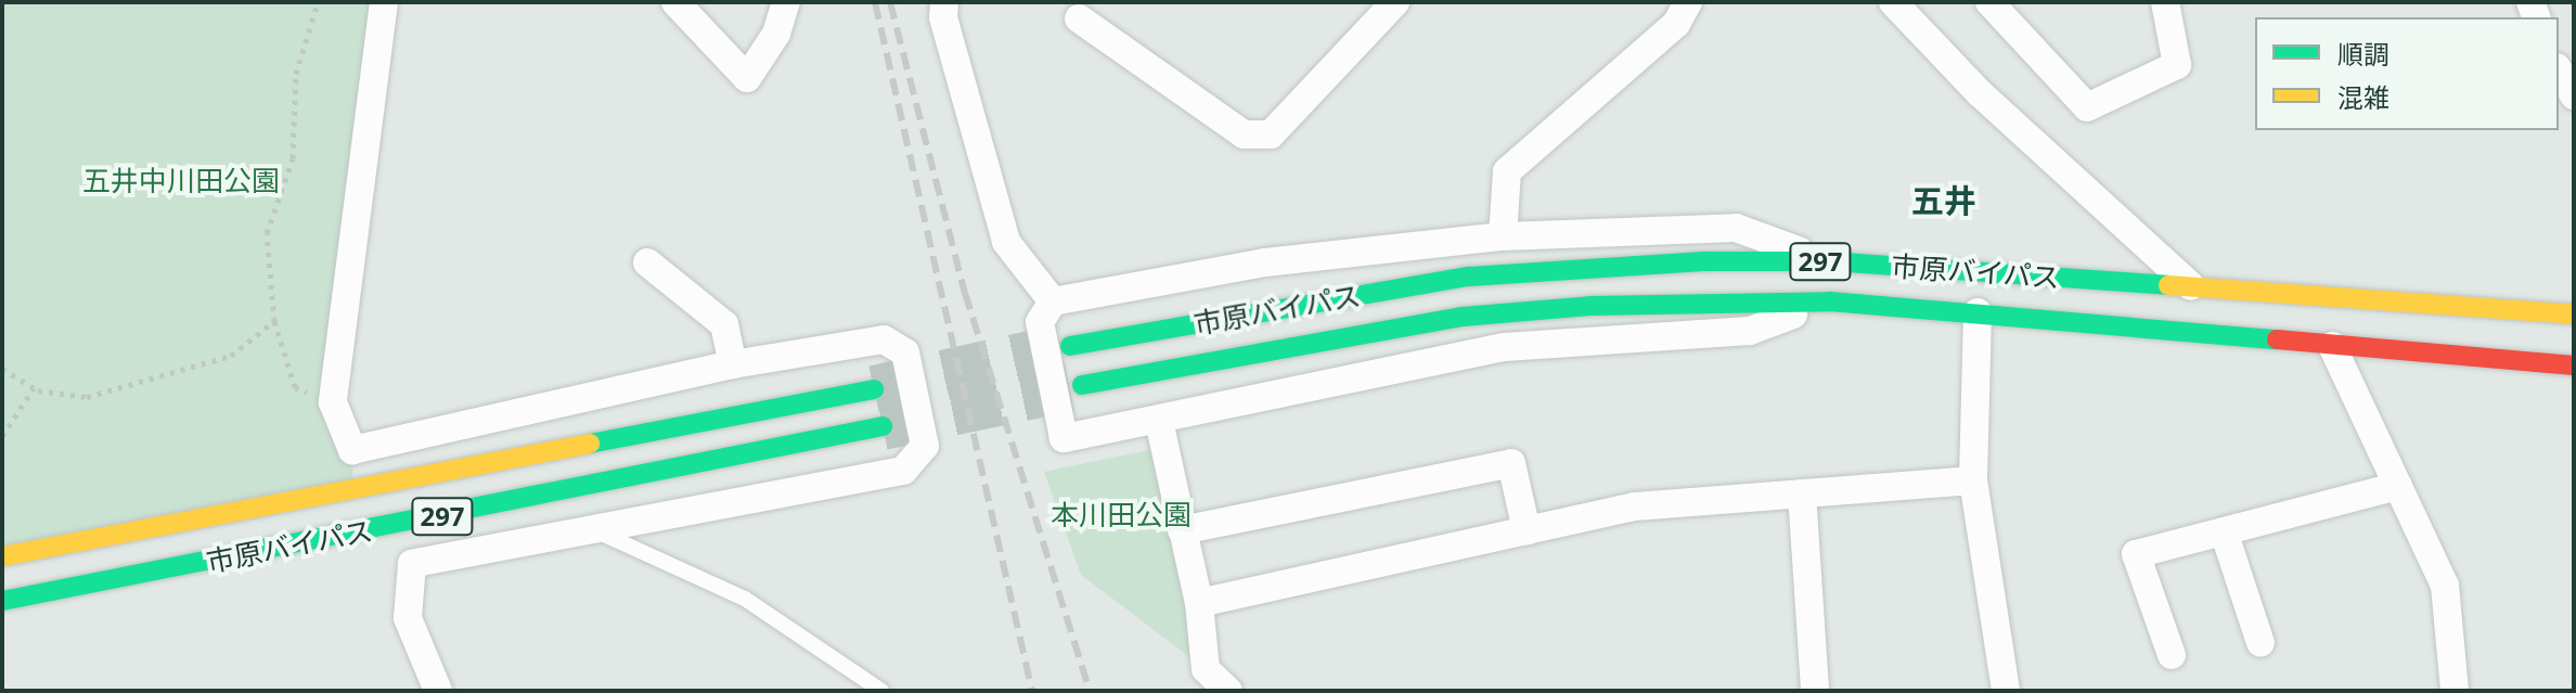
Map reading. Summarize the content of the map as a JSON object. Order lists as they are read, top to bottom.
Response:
{
  "streets": {
    "highway": ["297", "市原バイパス"]
  },
  "districts": ["五井"],
  "parks": ["五井中川田公園", "本川田公園"],
  "legend": ["順調", "混雑"]
}
